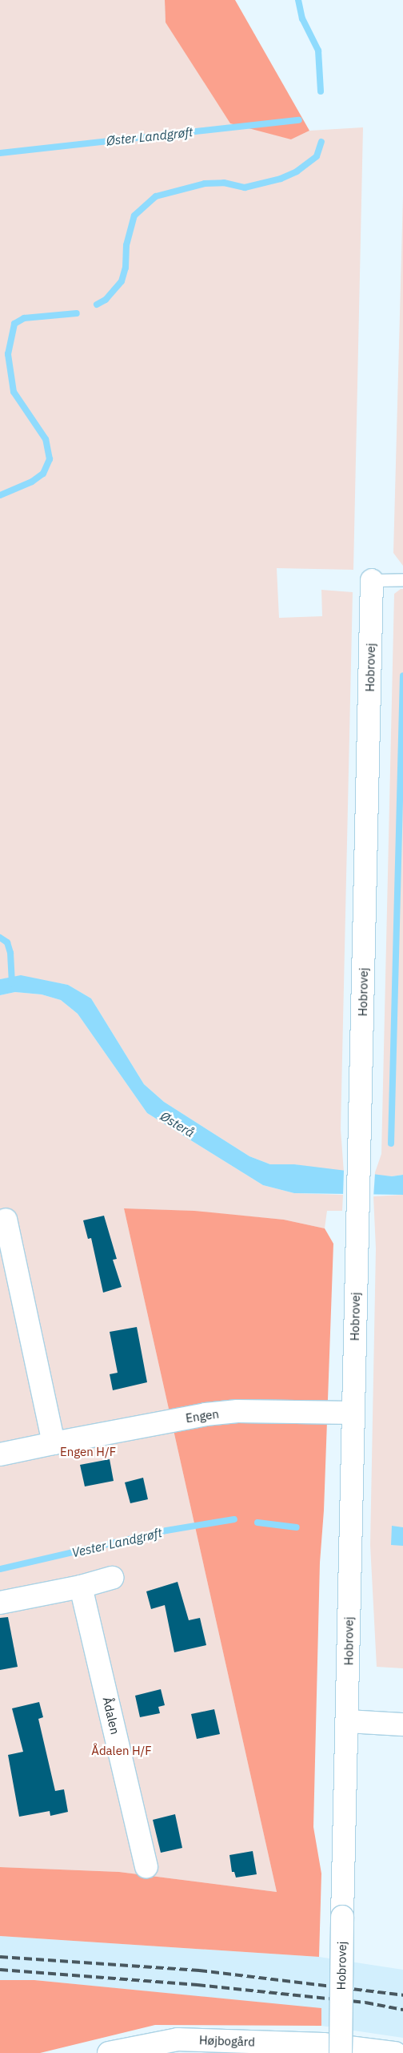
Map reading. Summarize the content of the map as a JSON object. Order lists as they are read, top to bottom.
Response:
{
  "streets": {
    "street": [
      "Hobrovej",
      "Engen",
      "Ådalen",
      "Højbogård"
    ]
  },
  "crossings": [
    ["Hobrovej", "Engen"]
  ],
  "water": ["Øster Landgrøft", "Østerå", "Vester Landgrøft"],
  "parks": ["Engen H/F", "Ådalen H/F"]
}
